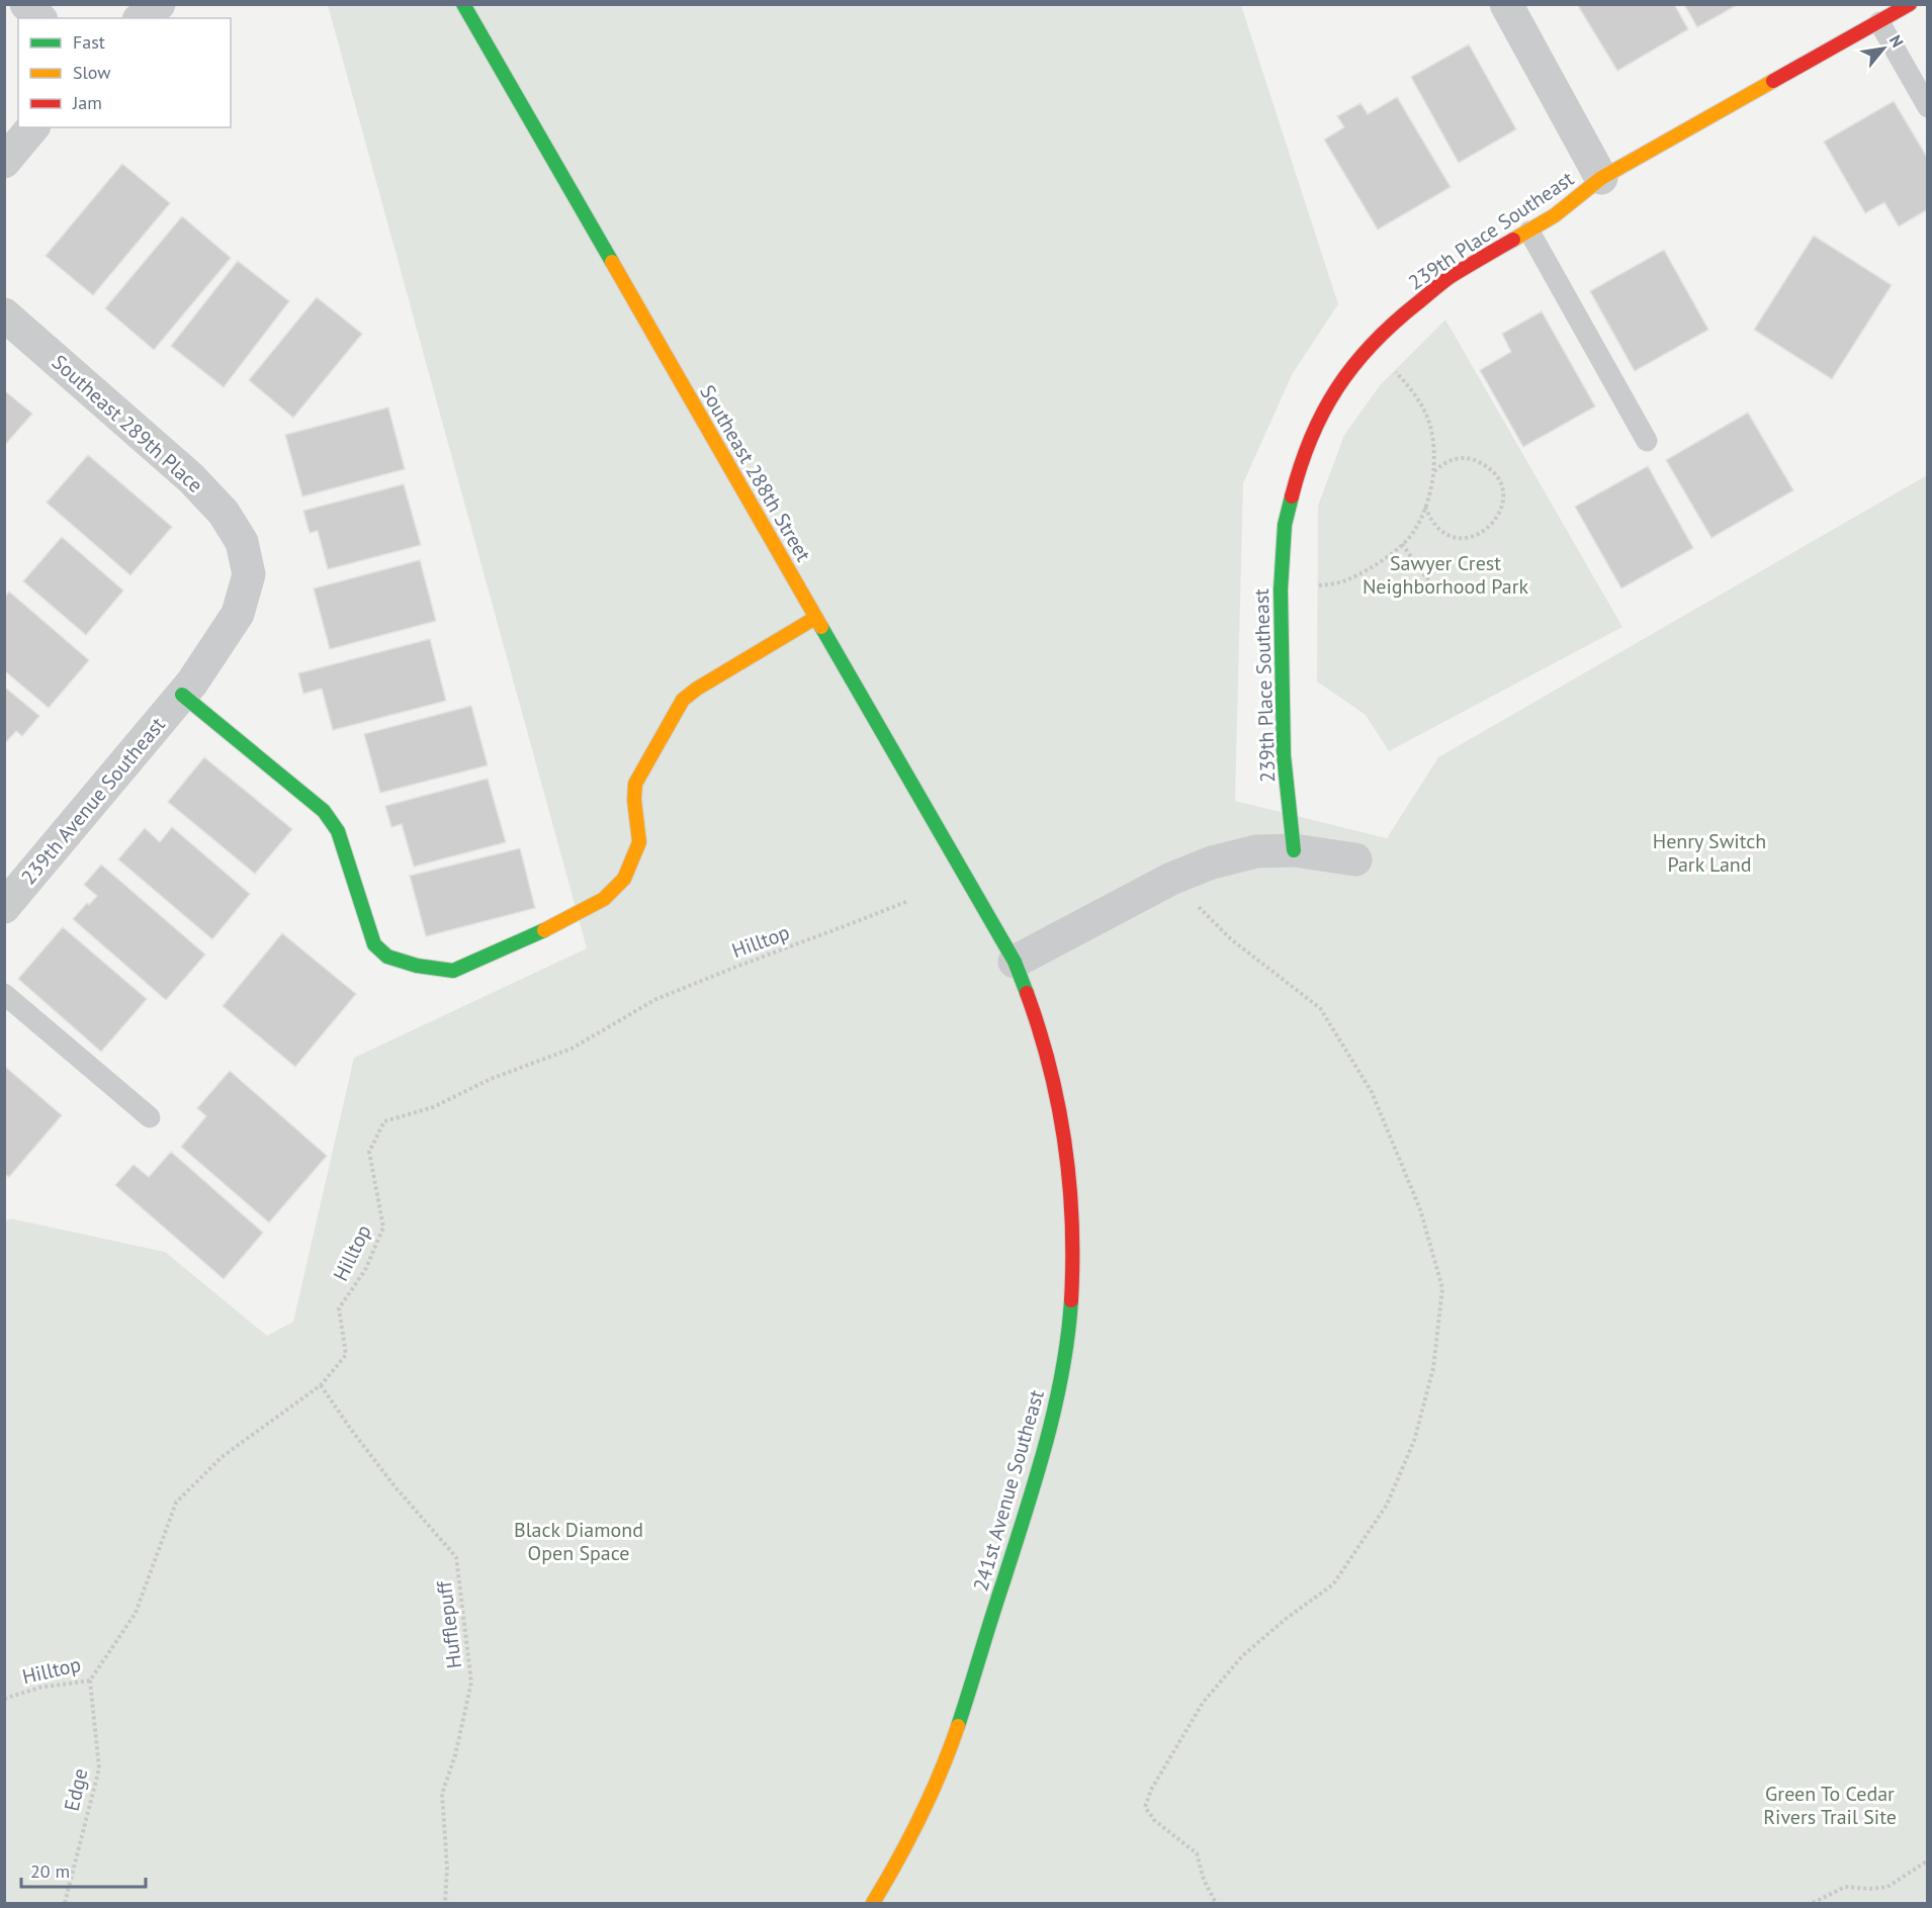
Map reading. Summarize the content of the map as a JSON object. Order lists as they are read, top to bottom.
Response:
{
  "streets": {
    "street": [
      "239th Place Southeast",
      "Southeast 289th Place",
      "Southeast 288th Street",
      "239th Avenue Southeast",
      "241st Avenue Southeast"
    ],
    "path": ["Hilltop", "Hufflepuff", "Edge"]
  },
  "crossings": [
    ["Southeast 289th Place", "239th Avenue Southeast"],
    ["Southeast 288th Street", "241st Avenue Southeast"],
    ["Hilltop", "Hufflepuff"],
    ["Hilltop", "Edge"]
  ],
  "parks": [
    "Sawyer Crest Neighborhood Park",
    "Henry Switch Park Land",
    "Black Diamond Open Space",
    "Green To Cedar Rivers Trail Site"
  ],
  "legend": ["Fast", "Slow", "Jam"],
  "scale_bar": "20 m",
  "north": "top right"
}
